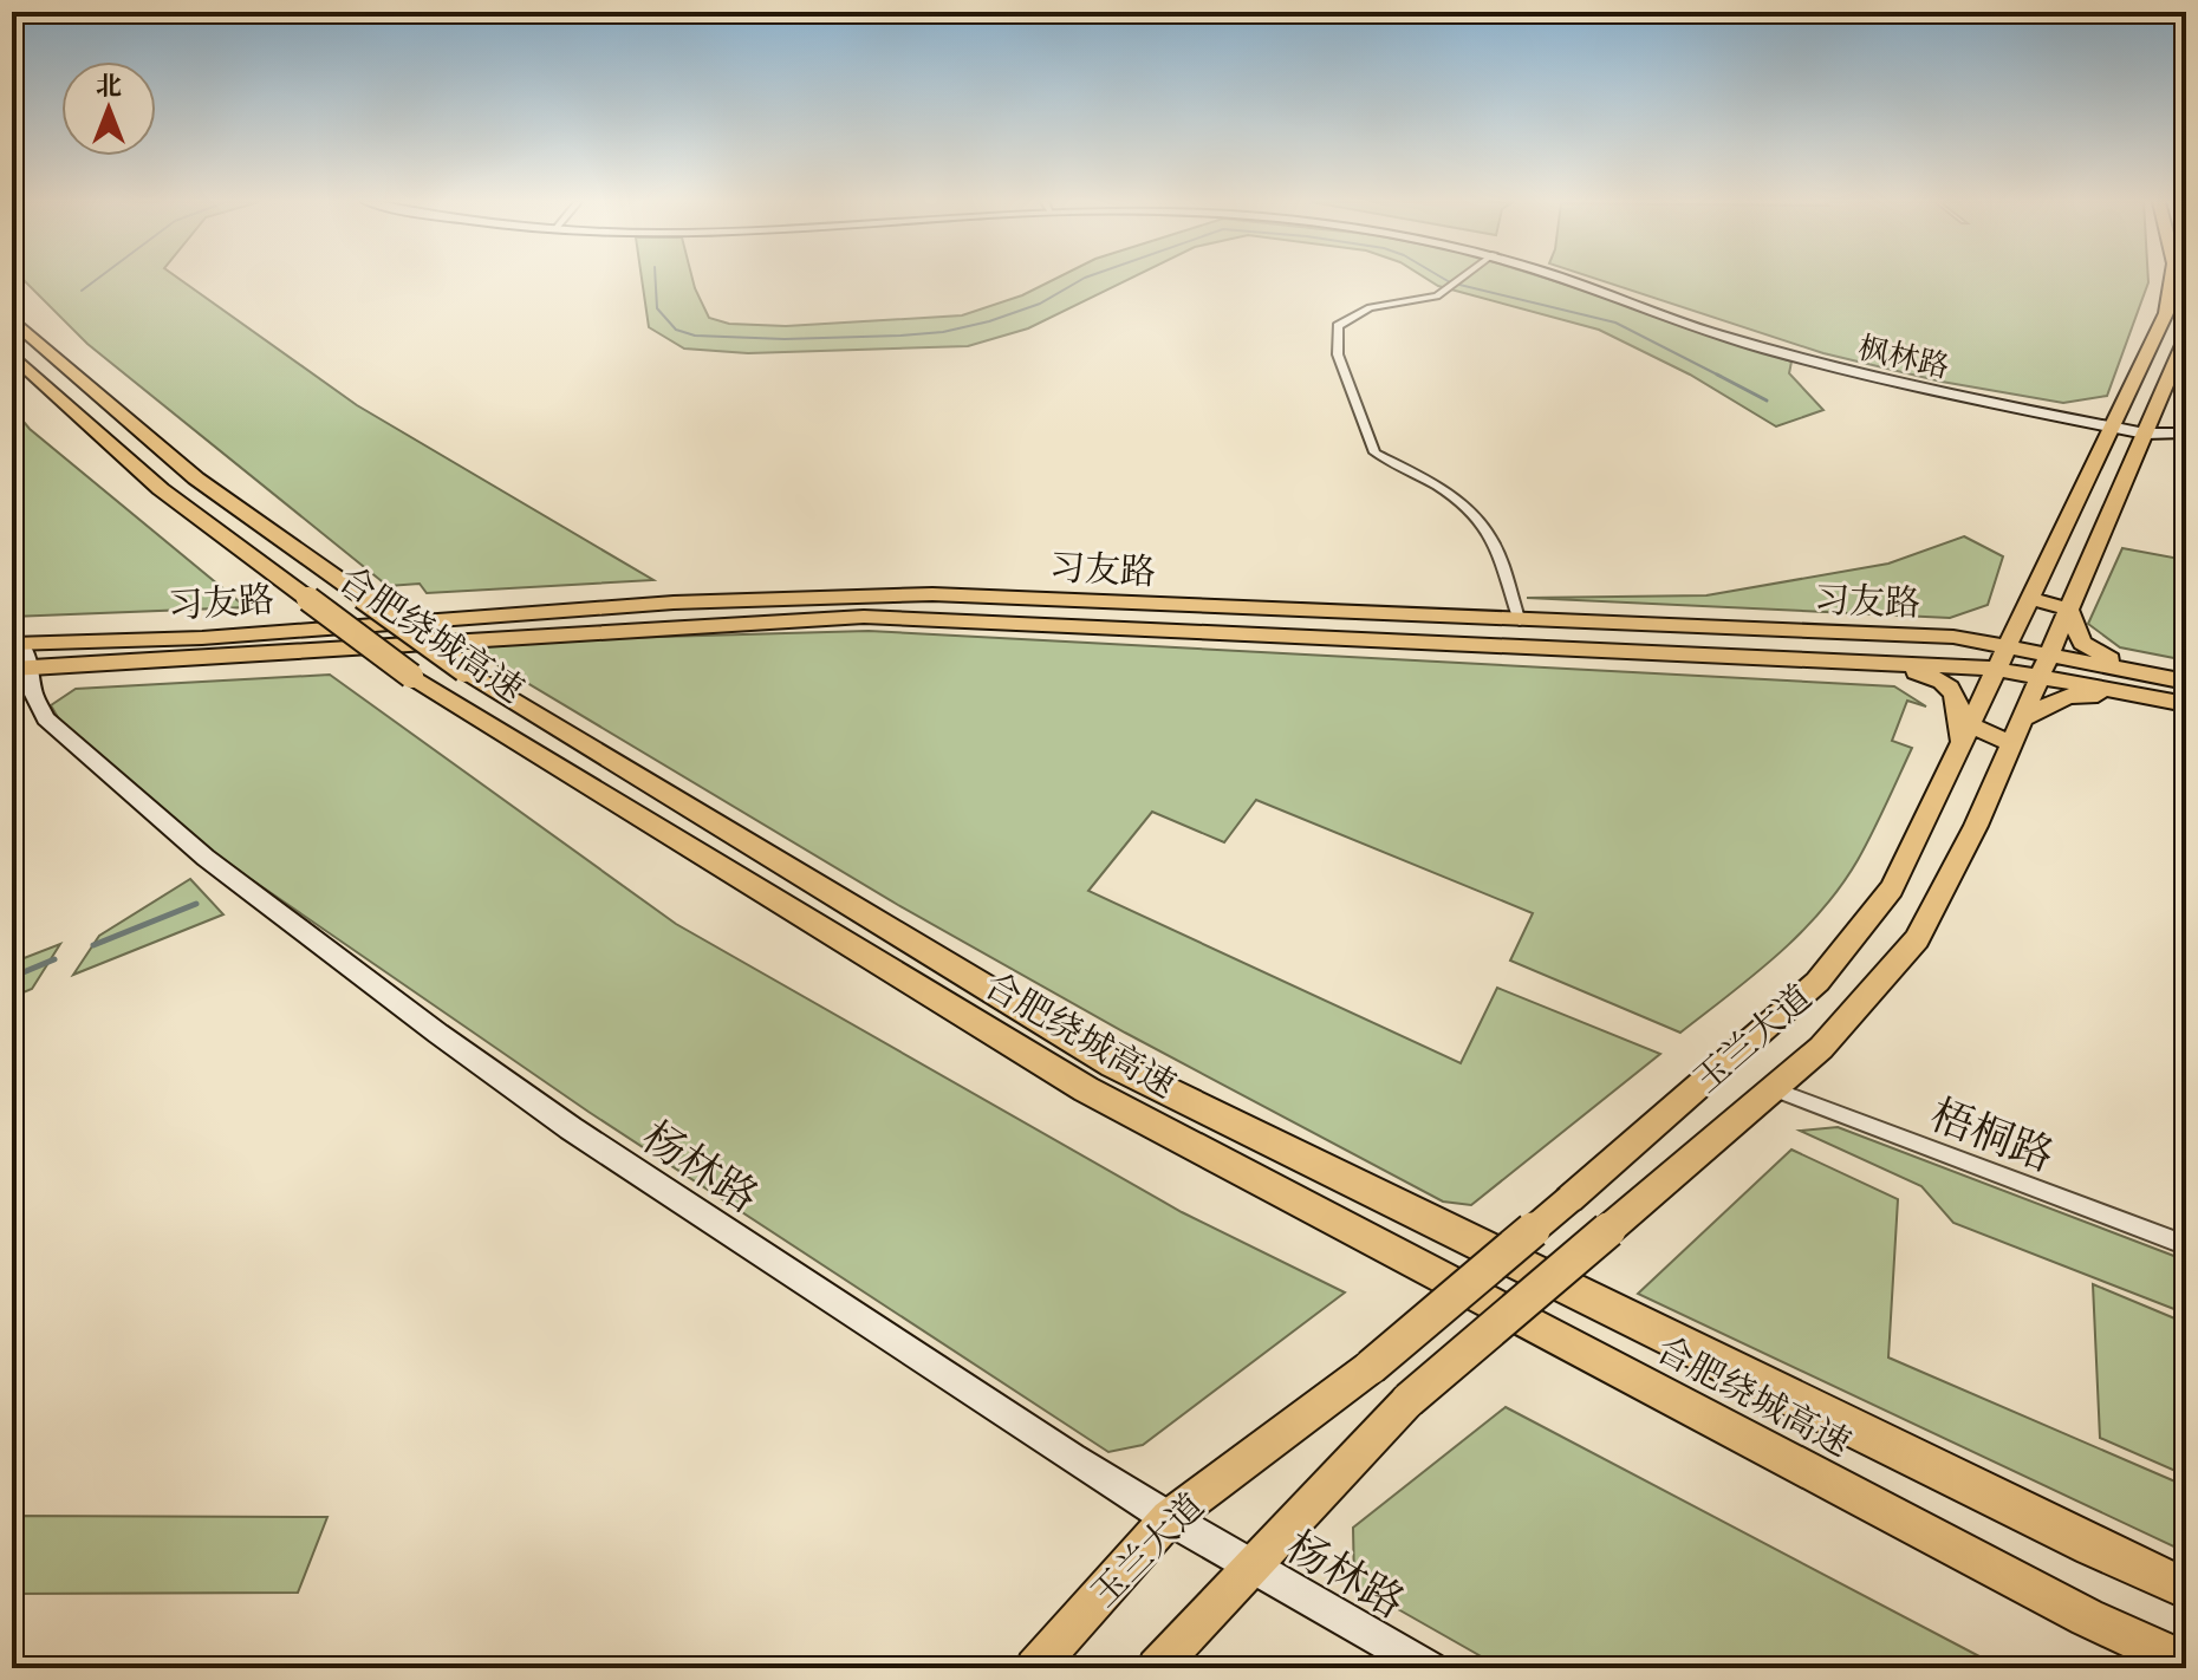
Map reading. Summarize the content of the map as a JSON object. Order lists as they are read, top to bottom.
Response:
{
  "streets": {
    "highway": ["合肥绕城高速"],
    "main road": [
      "枫林路",
      "习友路",
      "玉兰大道",
      "杨林路"
    ],
    "street": ["梧桐路"]
  },
  "crossings": [
    ["枫林路", "玉兰大道"],
    ["习友路", "玉兰大道"],
    ["习友路", "杨林路"],
    ["玉兰大道", "梧桐路"],
    ["玉兰大道", "杨林路"]
  ],
  "north": "top"
}
